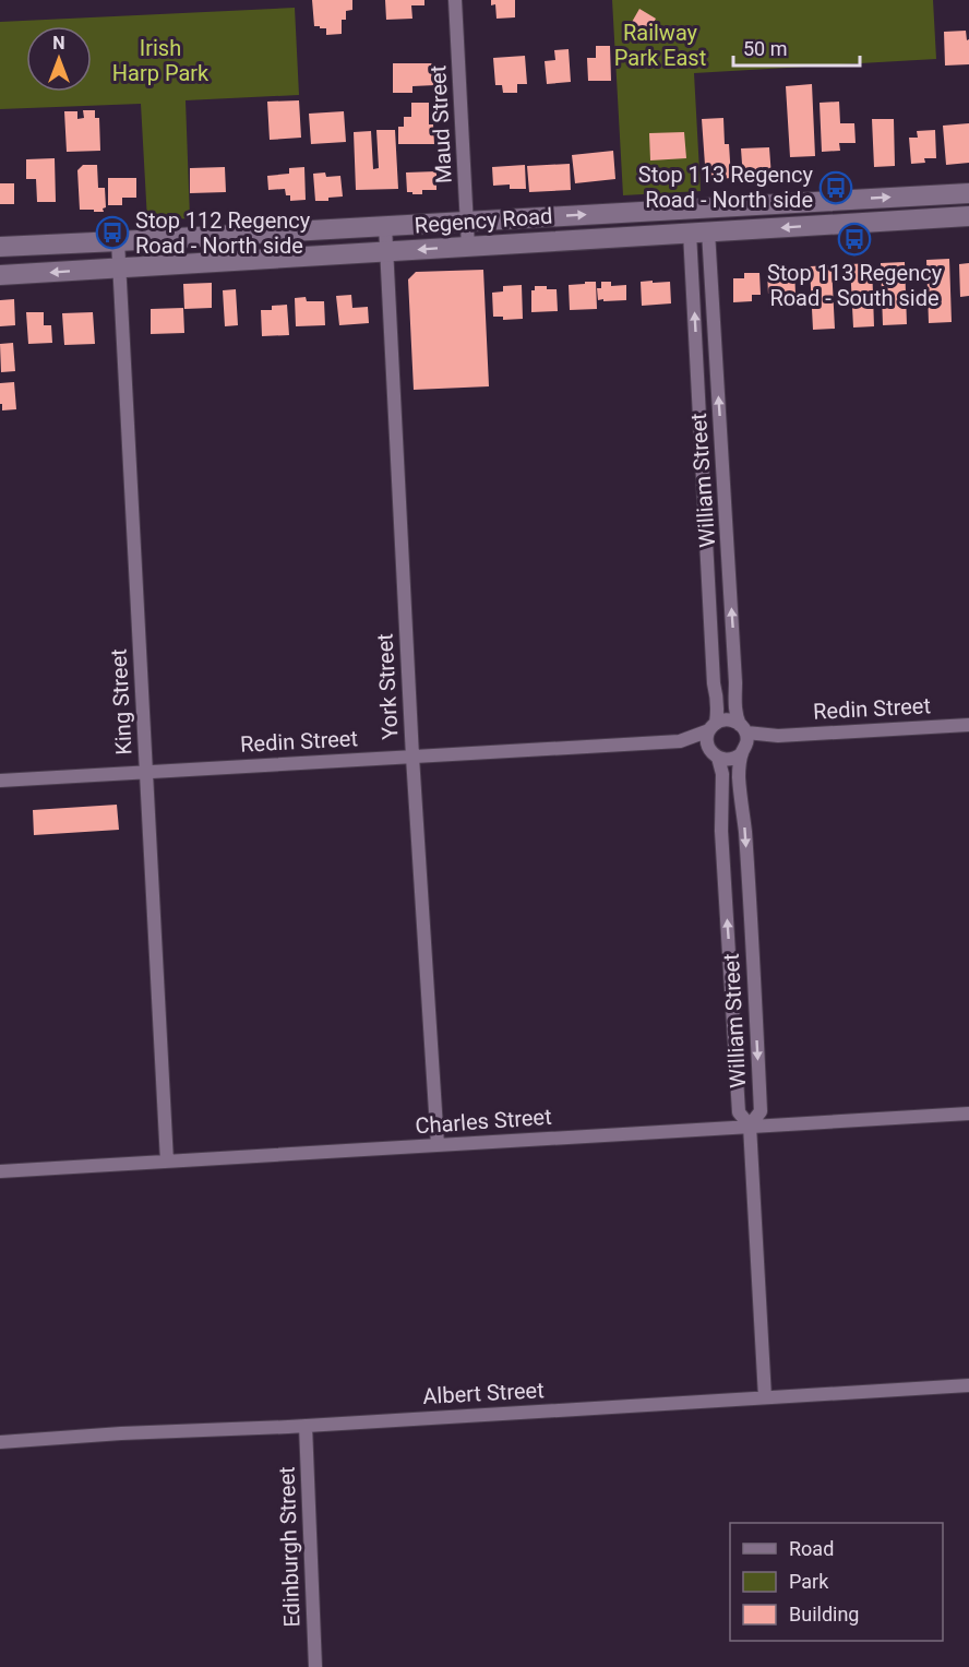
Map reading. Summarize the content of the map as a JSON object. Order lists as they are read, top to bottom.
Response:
{
  "streets": {
    "main road": ["Regency Road"],
    "street": [
      "Maud Street",
      "William Street",
      "York Street",
      "King Street",
      "Redin Street",
      "Charles Street",
      "Albert Street",
      "Edinburgh Street"
    ]
  },
  "crossings": [
    ["Maud Street", "Regency Road"],
    ["Regency Road", "William Street"],
    ["Regency Road", "York Street"],
    ["Regency Road", "King Street"],
    ["William Street", "Redin Street"],
    ["William Street", "Charles Street"],
    ["William Street", "Albert Street"],
    ["York Street", "Redin Street"],
    ["York Street", "Charles Street"],
    ["King Street", "Redin Street"],
    ["King Street", "Charles Street"],
    ["Albert Street", "Edinburgh Street"]
  ],
  "parks": ["Railway Park East", "Irish Harp Park"],
  "places": {
    "bus stop": ["Stop 113 Regency Road - North side", "Stop 112 Regency Road - North side", "Stop 113 Regency Road - South side"]
  },
  "legend": ["Road", "Park", "Building"],
  "scale_bar": "50 m",
  "north": "top"
}
